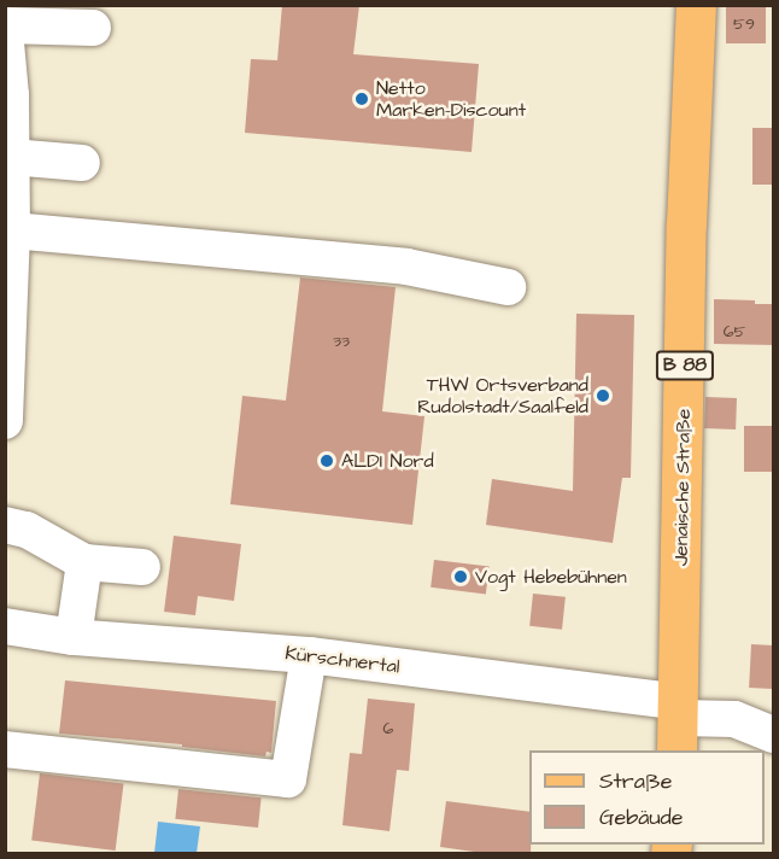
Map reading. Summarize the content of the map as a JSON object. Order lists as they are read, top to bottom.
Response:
{
  "streets": {
    "main road": ["B 88", "Jenaische Straße"],
    "street": ["Kürschnertal"]
  },
  "crossings": [
    ["Jenaische Straße", "Kürschnertal"]
  ],
  "places": [
    "Netto Marken-Discount",
    "THW Ortsverband Rudolstadt/Saalfeld",
    "ALDI Nord",
    "Vogt Hebebühnen"
  ],
  "house_numbers": [
    "59",
    "65",
    "33",
    "6"
  ],
  "legend": ["Straße", "Gebäude"]
}
